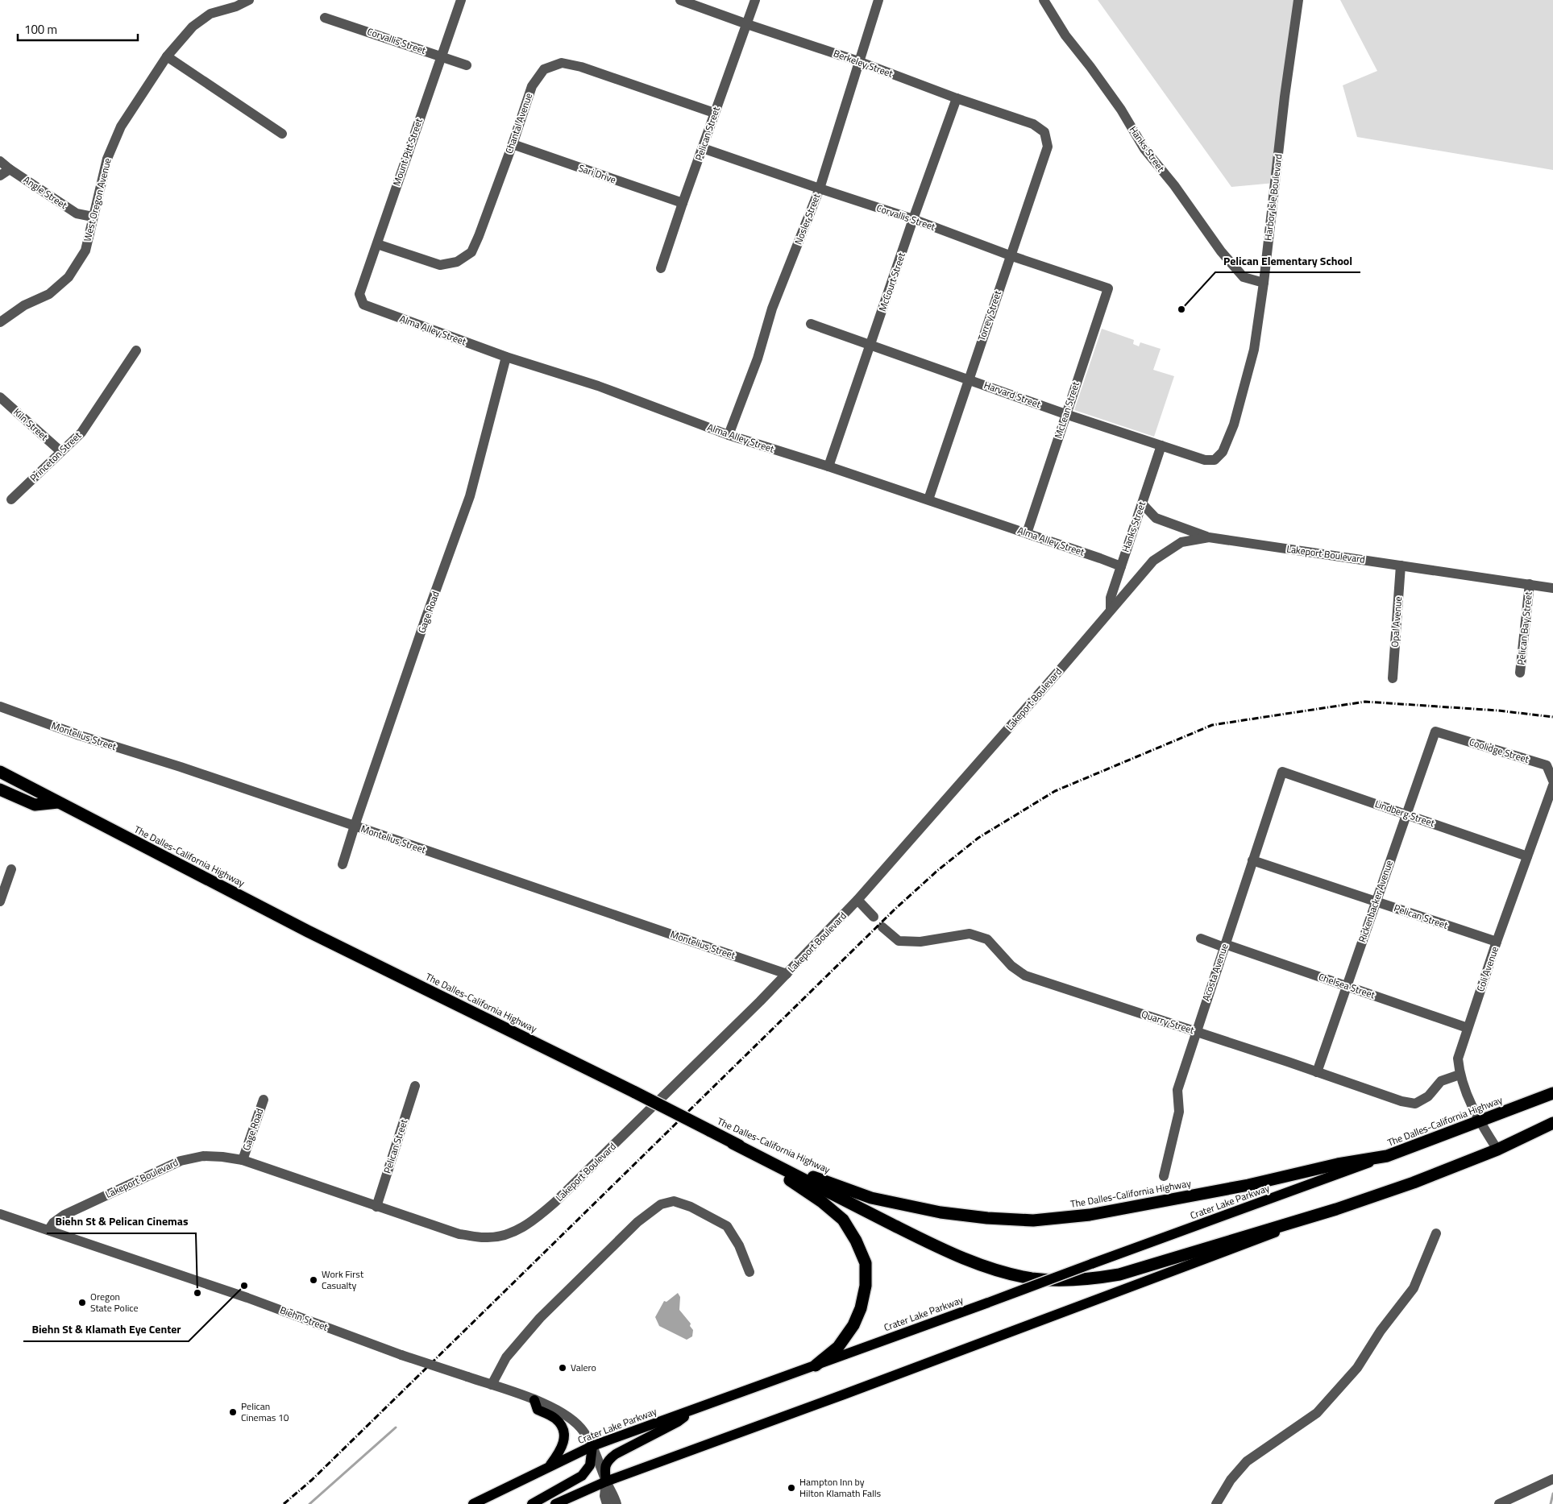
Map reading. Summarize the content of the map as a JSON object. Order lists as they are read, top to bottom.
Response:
{
  "streets": {
    "highway": ["The Dalles-California Highway"],
    "main road": ["Crater Lake Parkway"],
    "street": [
      "Corvallis Street",
      "Berkeley Street",
      "Chantal Avenue",
      "Pelican Street",
      "Hanks Street",
      "Mount Pitt Street",
      "Sari Drive",
      "Angle Street",
      "Harbor Isle Boulevard",
      "West Oregon Avenue",
      "Nosler Street",
      "McCourt Street",
      "Torrey Street",
      "Alma Alley Street",
      "Harvard Street",
      "McLean Street",
      "Kiln Street",
      "Princeton Street",
      "Lakeport Boulevard",
      "Gage Road",
      "Opal Avenue",
      "Pelican Bay Street",
      "Montelius Street",
      "Coolidge Street",
      "Lindberg Street",
      "Rickenbacker Avenue",
      "Coli Avenue",
      "Acosta Avenue",
      "Chelsea Street",
      "Quarry Street",
      "Biehn Street"
    ]
  },
  "crossings": [
    ["Corvallis Street", "Pelican Street"],
    ["Corvallis Street", "Mount Pitt Street"],
    ["Corvallis Street", "Nosler Street"],
    ["Corvallis Street", "McCourt Street"],
    ["Corvallis Street", "Torrey Street"],
    ["Corvallis Street", "McLean Street"],
    ["Berkeley Street", "Pelican Street"],
    ["Berkeley Street", "Nosler Street"],
    ["Berkeley Street", "McCourt Street"],
    ["Berkeley Street", "Torrey Street"],
    ["Chantal Avenue", "Pelican Street"],
    ["Chantal Avenue", "Mount Pitt Street"],
    ["Chantal Avenue", "Sari Drive"],
    ["Pelican Street", "Sari Drive"],
    ["Pelican Street", "Lakeport Boulevard"],
    ["Pelican Street", "Rickenbacker Avenue"],
    ["Pelican Street", "Coli Avenue"],
    ["Pelican Street", "Acosta Avenue"],
    ["Hanks Street", "Harbor Isle Boulevard"],
    ["Hanks Street", "Alma Alley Street"],
    ["Hanks Street", "Harvard Street"],
    ["Hanks Street", "Lakeport Boulevard"],
    ["Mount Pitt Street", "Alma Alley Street"],
    ["Angle Street", "West Oregon Avenue"],
    ["Harbor Isle Boulevard", "Harvard Street"],
    ["Nosler Street", "Alma Alley Street"],
    ["McCourt Street", "Alma Alley Street"],
    ["McCourt Street", "Harvard Street"],
    ["Torrey Street", "Alma Alley Street"],
    ["Torrey Street", "Harvard Street"],
    ["Alma Alley Street", "McLean Street"],
    ["Alma Alley Street", "Gage Road"],
    ["Harvard Street", "McLean Street"],
    ["Kiln Street", "Princeton Street"],
    ["Lakeport Boulevard", "Gage Road"],
    ["Lakeport Boulevard", "Opal Avenue"],
    ["Lakeport Boulevard", "Pelican Bay Street"],
    ["Lakeport Boulevard", "Montelius Street"],
    ["Lakeport Boulevard", "Biehn Street"],
    ["Gage Road", "Montelius Street"],
    ["Coolidge Street", "Rickenbacker Avenue"],
    ["Lindberg Street", "Rickenbacker Avenue"],
    ["Lindberg Street", "Coli Avenue"],
    ["Lindberg Street", "Acosta Avenue"],
    ["The Dalles-California Highway", "Coli Avenue"],
    ["The Dalles-California Highway", "Crater Lake Parkway"],
    ["Rickenbacker Avenue", "Chelsea Street"],
    ["Rickenbacker Avenue", "Quarry Street"],
    ["Coli Avenue", "Chelsea Street"],
    ["Coli Avenue", "Quarry Street"],
    ["Acosta Avenue", "Chelsea Street"],
    ["Acosta Avenue", "Quarry Street"],
    ["Crater Lake Parkway", "Biehn Street"]
  ],
  "places": [
    "Pelican Elementary School",
    "Work First Casualty",
    "Biehn St & Klamath Eye Center",
    "Biehn St & Pelican Cinemas",
    "Oregon State Police",
    "Valero",
    "Pelican Cinemas 10",
    "Hampton Inn by Hilton Klamath Falls"
  ],
  "scale_bar": "100 m"
}
